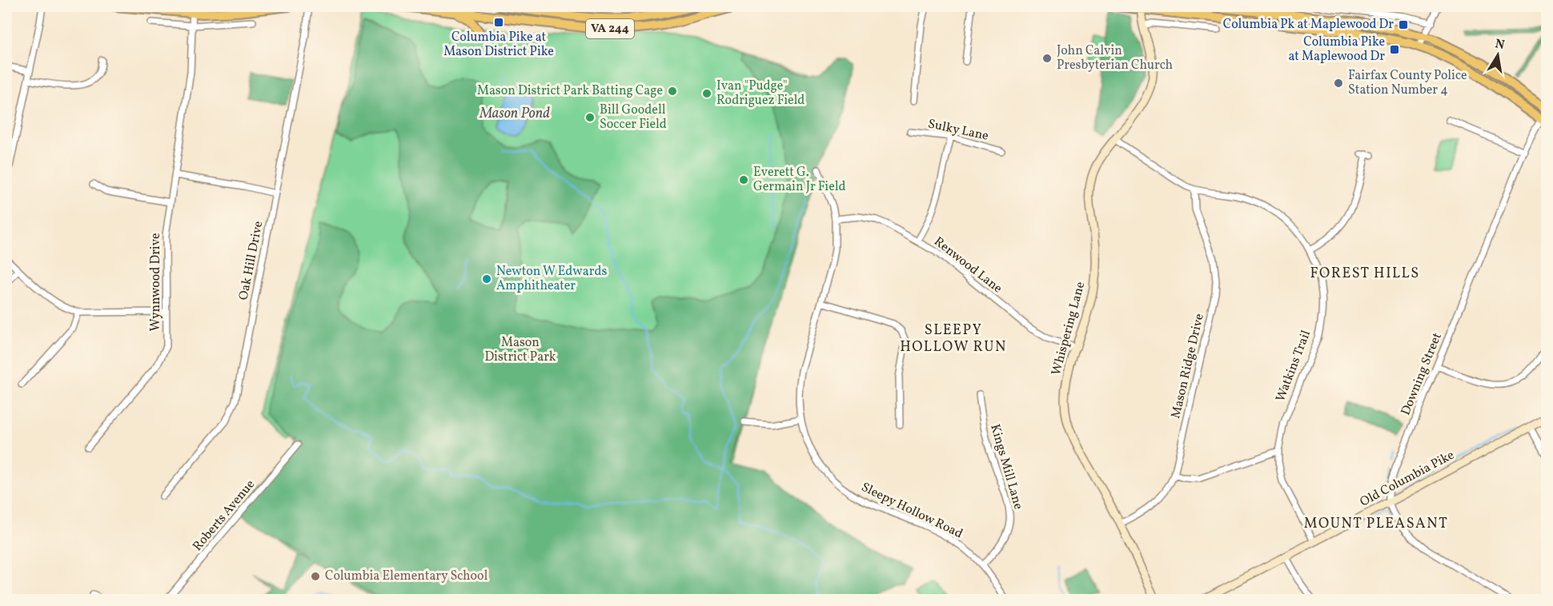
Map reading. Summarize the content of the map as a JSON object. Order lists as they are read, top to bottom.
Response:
{
  "streets": {
    "main road": ["VA 244"],
    "street": [
      "Sulky Lane",
      "Oak Hill Drive",
      "Renwood Lane",
      "Wynnwood Drive",
      "Whispering Lane",
      "Mason Ridge Drive",
      "Watkins Trail",
      "Downing Street",
      "Kings Mill Lane",
      "Old Columbia Pike",
      "Sleepy Hollow Road",
      "Roberts Avenue"
    ]
  },
  "crossings": [
    ["Renwood Lane", "Whispering Lane"],
    ["Renwood Lane", "Sleepy Hollow Road"],
    ["Whispering Lane", "Mason Ridge Drive"],
    ["Whispering Lane", "Watkins Trail"],
    ["Mason Ridge Drive", "Watkins Trail"],
    ["Watkins Trail", "Old Columbia Pike"],
    ["Downing Street", "Old Columbia Pike"],
    ["Kings Mill Lane", "Sleepy Hollow Road"]
  ],
  "districts": ["FOREST HILLS", "SLEEPY HOLLOW RUN", "MOUNT PLEASANT"],
  "water": ["Mason Pond"],
  "parks": ["Mason District Park"],
  "places": {
    "transit": ["Columbia Pike at Mason District Pike", "Columbia Pk at Maplewood Dr", "Columbia Pike at Maplewood Dr"],
    "other": [
      "John Calvin Presbyterian Church",
      "Fairfax County Police Station Number 4",
      "Mason District Park Batting Cage",
      "Ivan \"Pudge\" Rodriguez Field",
      "Bill Goodell Soccer Field",
      "Everett G. Germain Jr Field",
      "Newton W Edwards Amphitheater",
      "Columbia Elementary School"
    ]
  },
  "north": "top"
}
